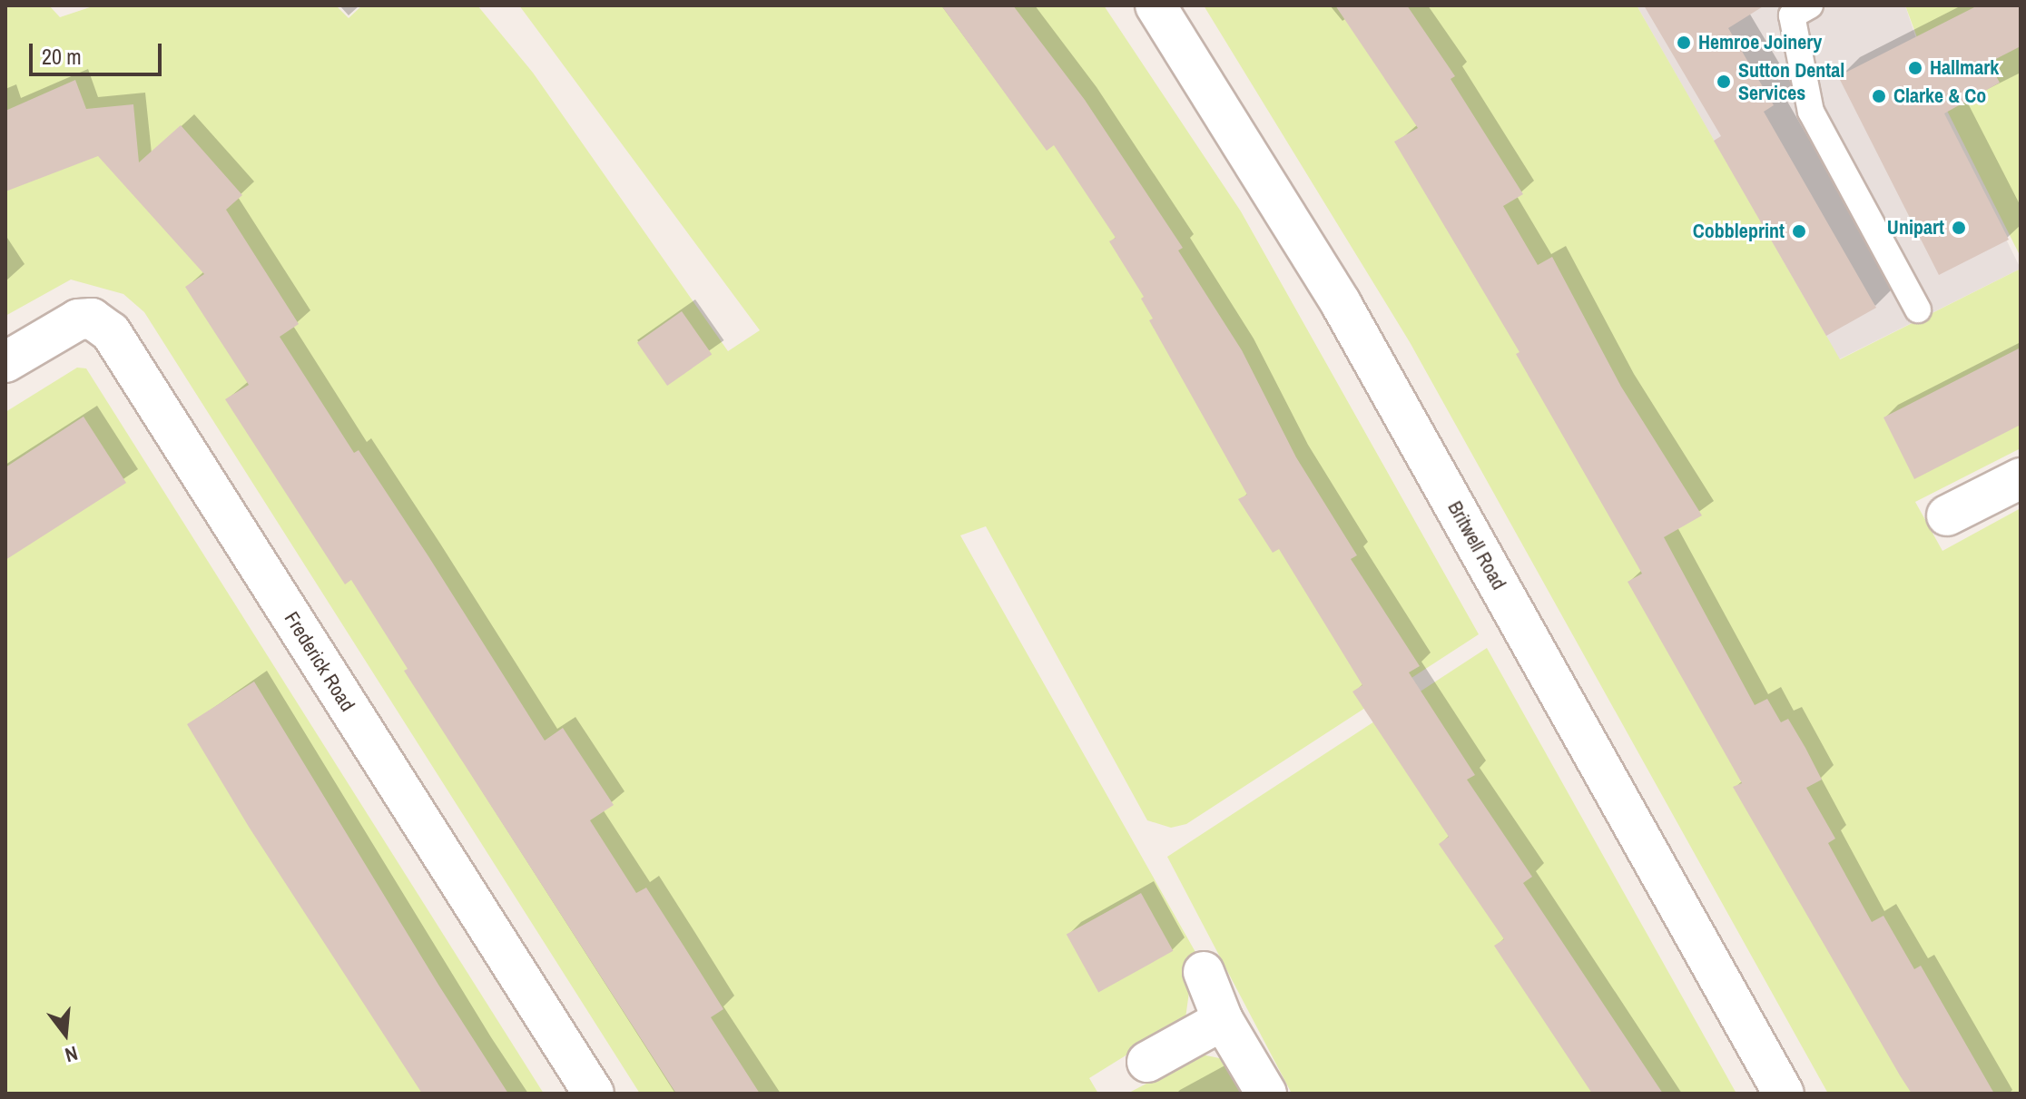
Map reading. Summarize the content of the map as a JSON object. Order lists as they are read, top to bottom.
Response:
{
  "streets": {
    "street": ["Britwell Road", "Frederick Road"]
  },
  "places": [
    "Hemroe Joinery",
    "Hallmark",
    "Sutton Dental Services",
    "Clarke & Co",
    "Unipart",
    "Cobbleprint"
  ],
  "scale_bar": "20 m",
  "north": "bottom"
}
